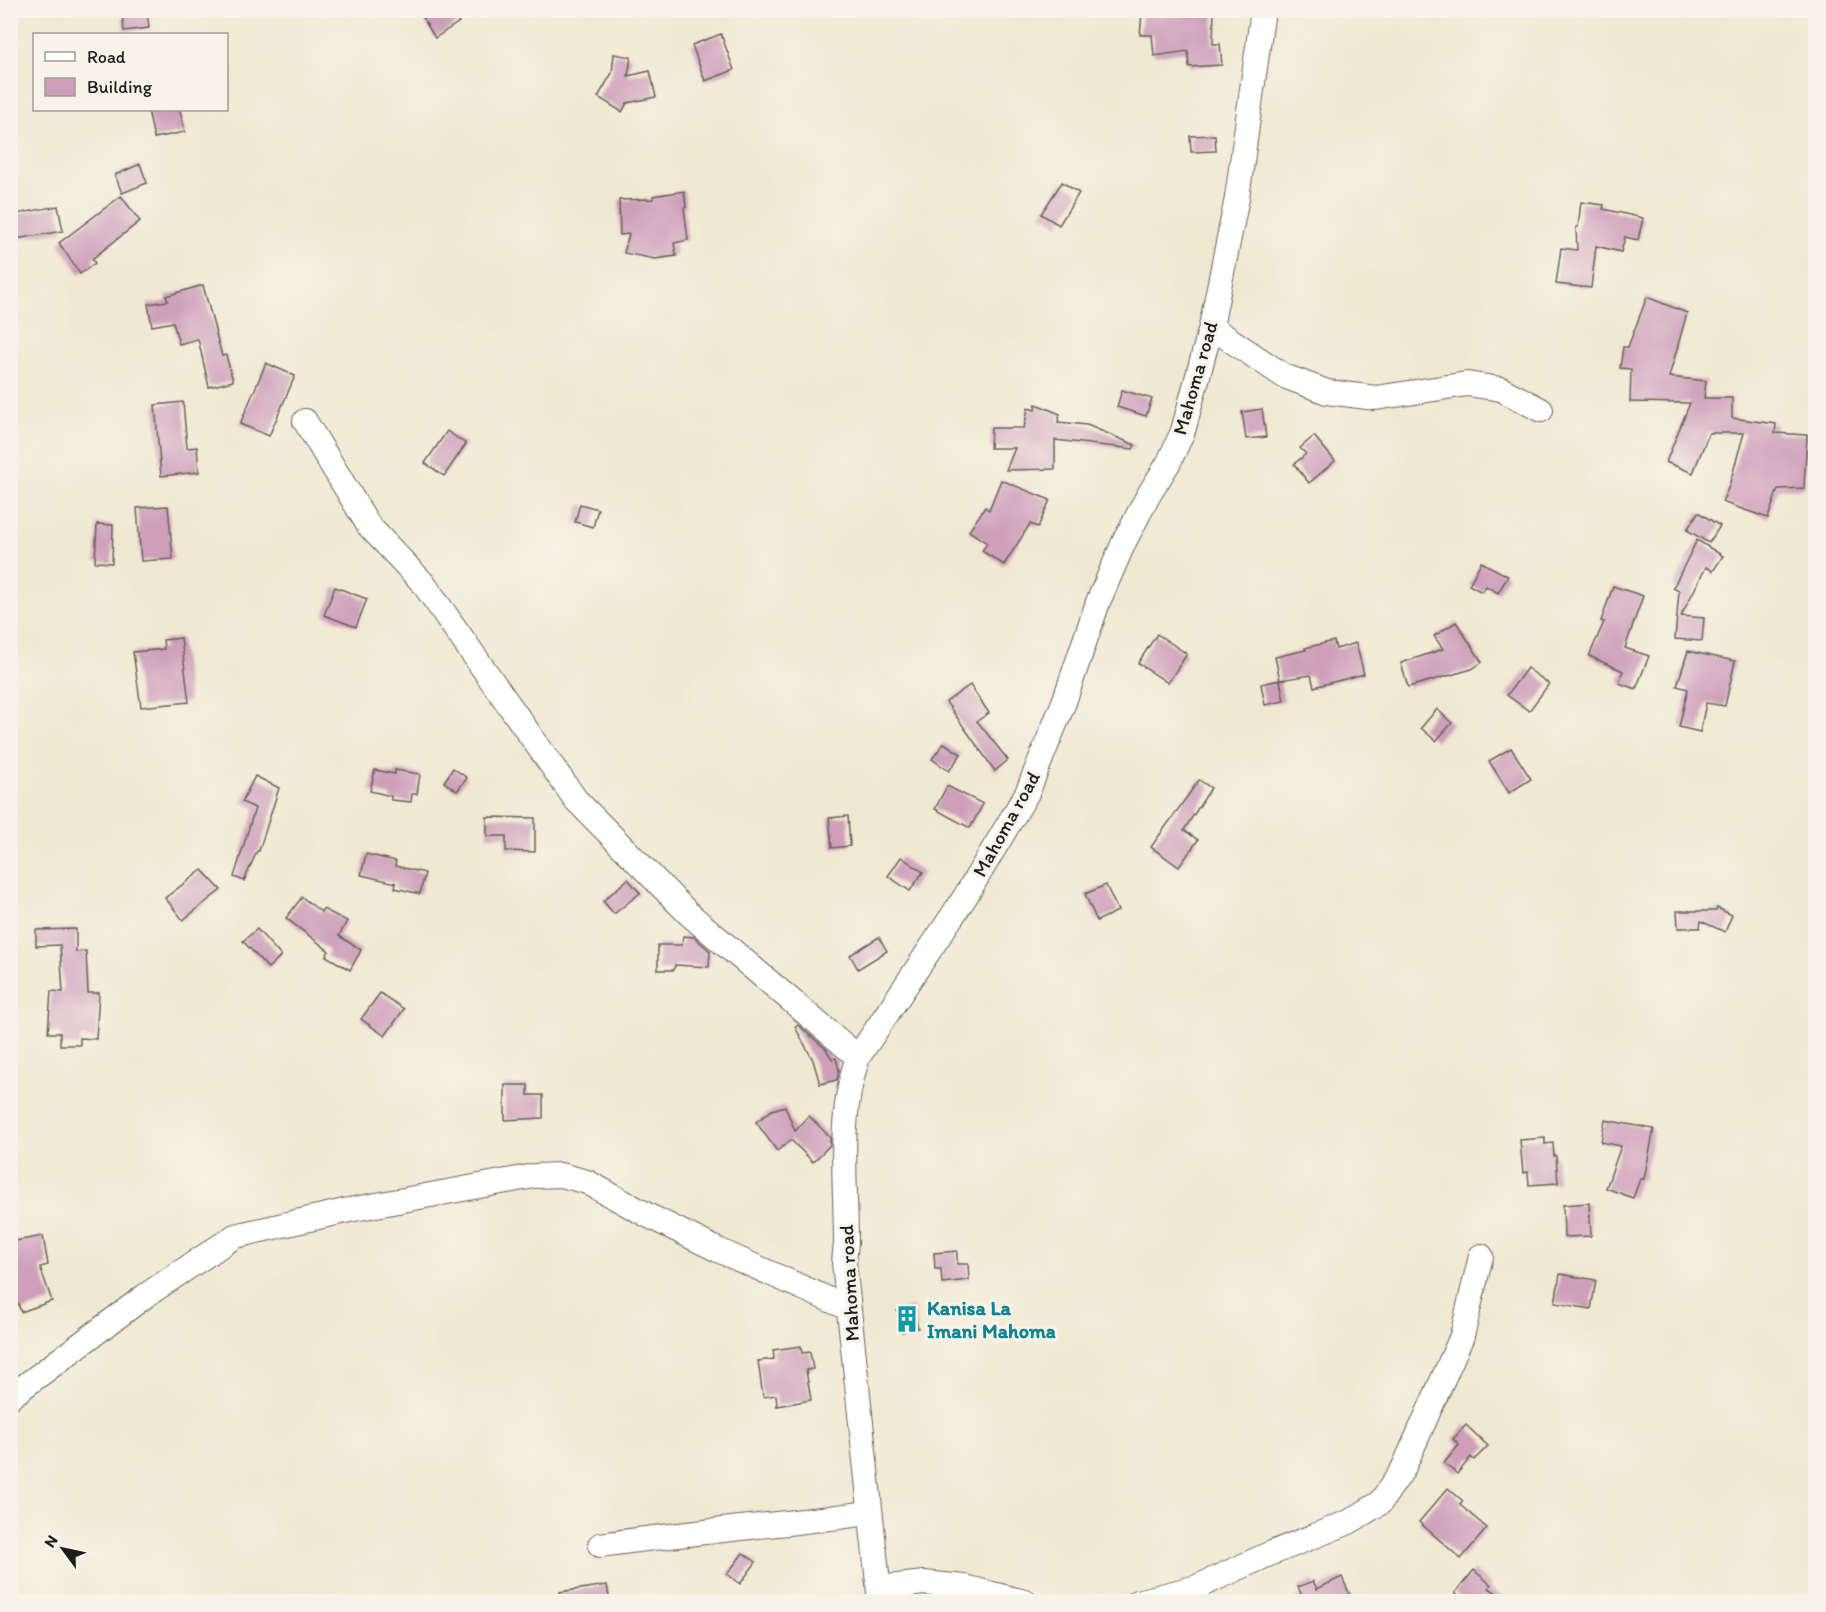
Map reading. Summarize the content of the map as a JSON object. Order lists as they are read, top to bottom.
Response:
{
  "streets": {
    "street": ["Mahoma road"]
  },
  "places": {
    "building": ["Kanisa La Imani Mahoma"]
  },
  "legend": ["Road", "Building"],
  "north": "top left"
}
